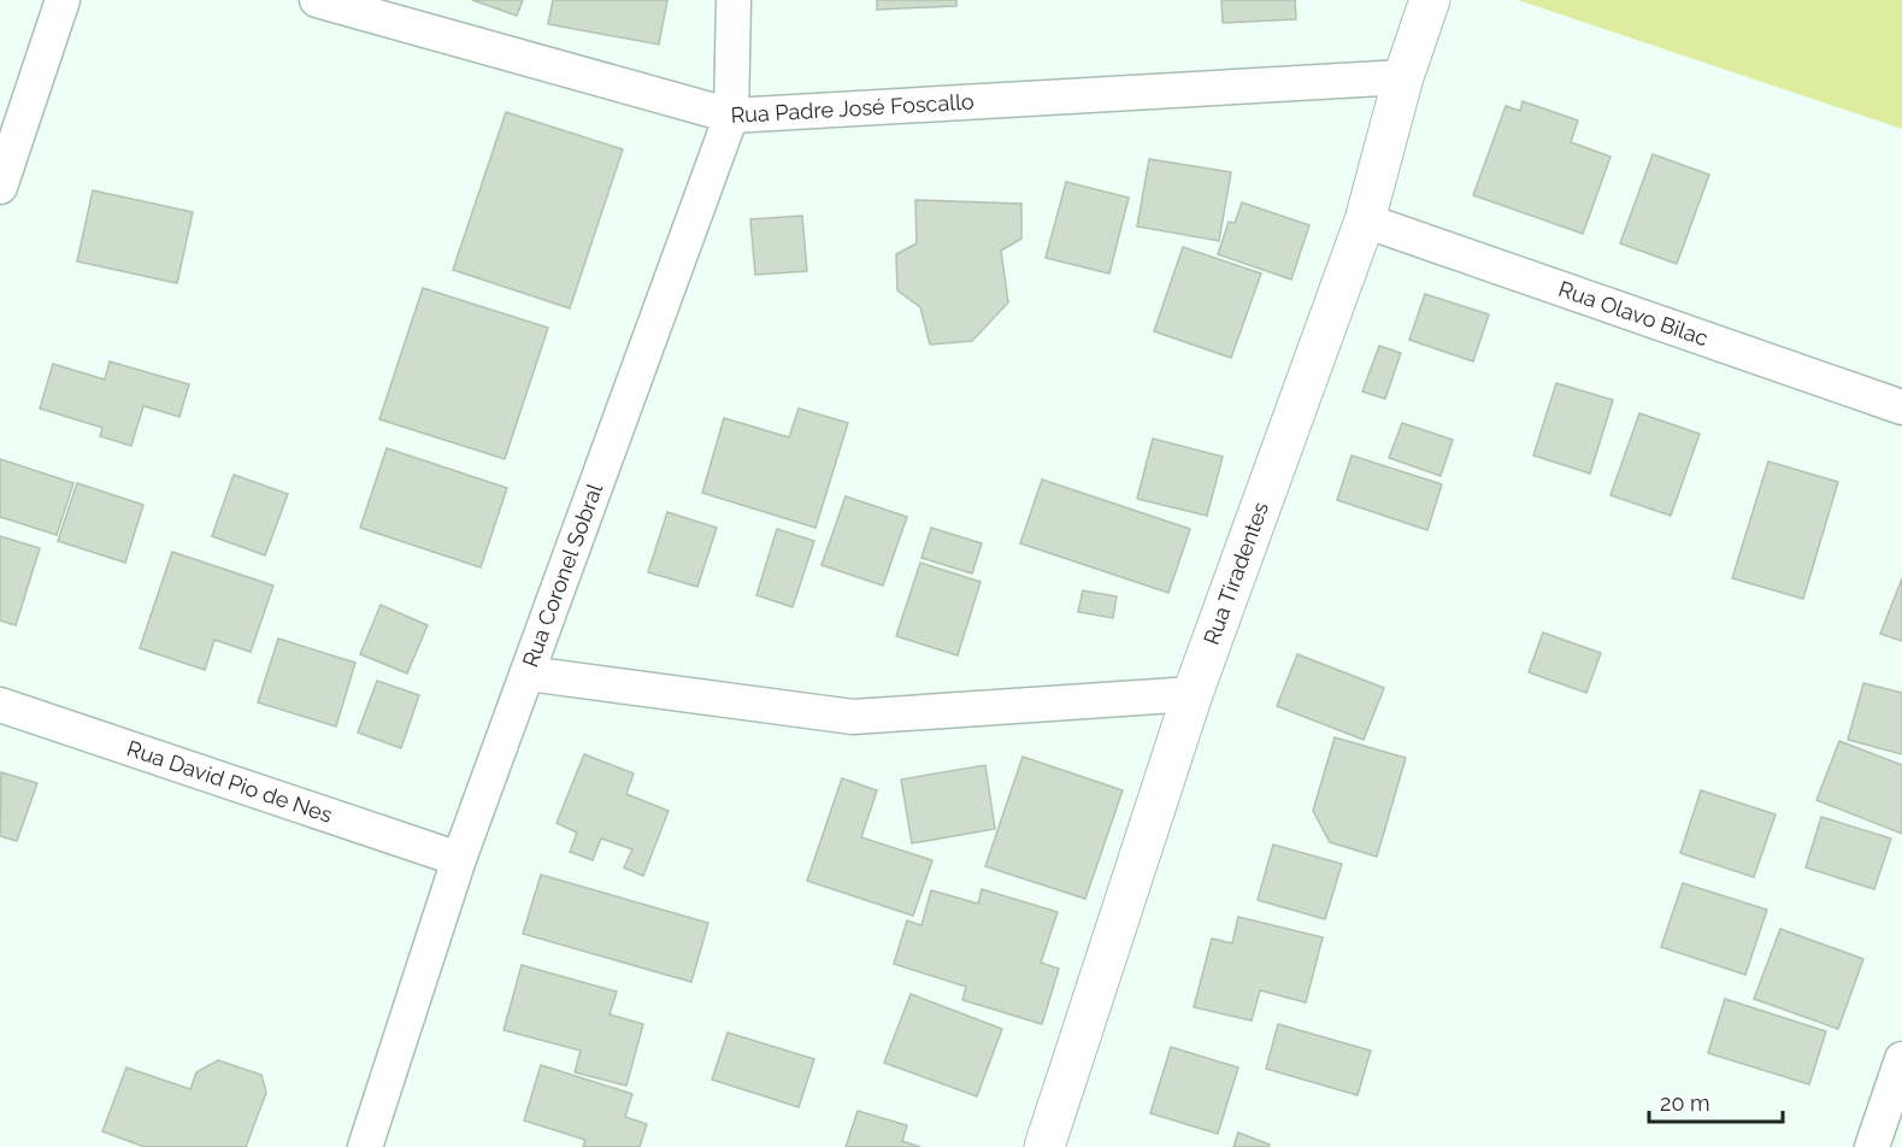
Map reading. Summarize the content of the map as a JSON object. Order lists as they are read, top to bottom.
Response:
{
  "streets": {
    "street": [
      "Rua Padre José Foscallo",
      "Rua Olavo Bilac",
      "Rua Tiradentes",
      "Rua Coronel Sobral",
      "Rua David Pio de Nes"
    ]
  },
  "crossings": [
    ["Rua Padre José Foscallo", "Rua Tiradentes"],
    ["Rua Padre José Foscallo", "Rua Coronel Sobral"],
    ["Rua Olavo Bilac", "Rua Tiradentes"],
    ["Rua Coronel Sobral", "Rua David Pio de Nes"]
  ],
  "scale_bar": "20 m"
}
